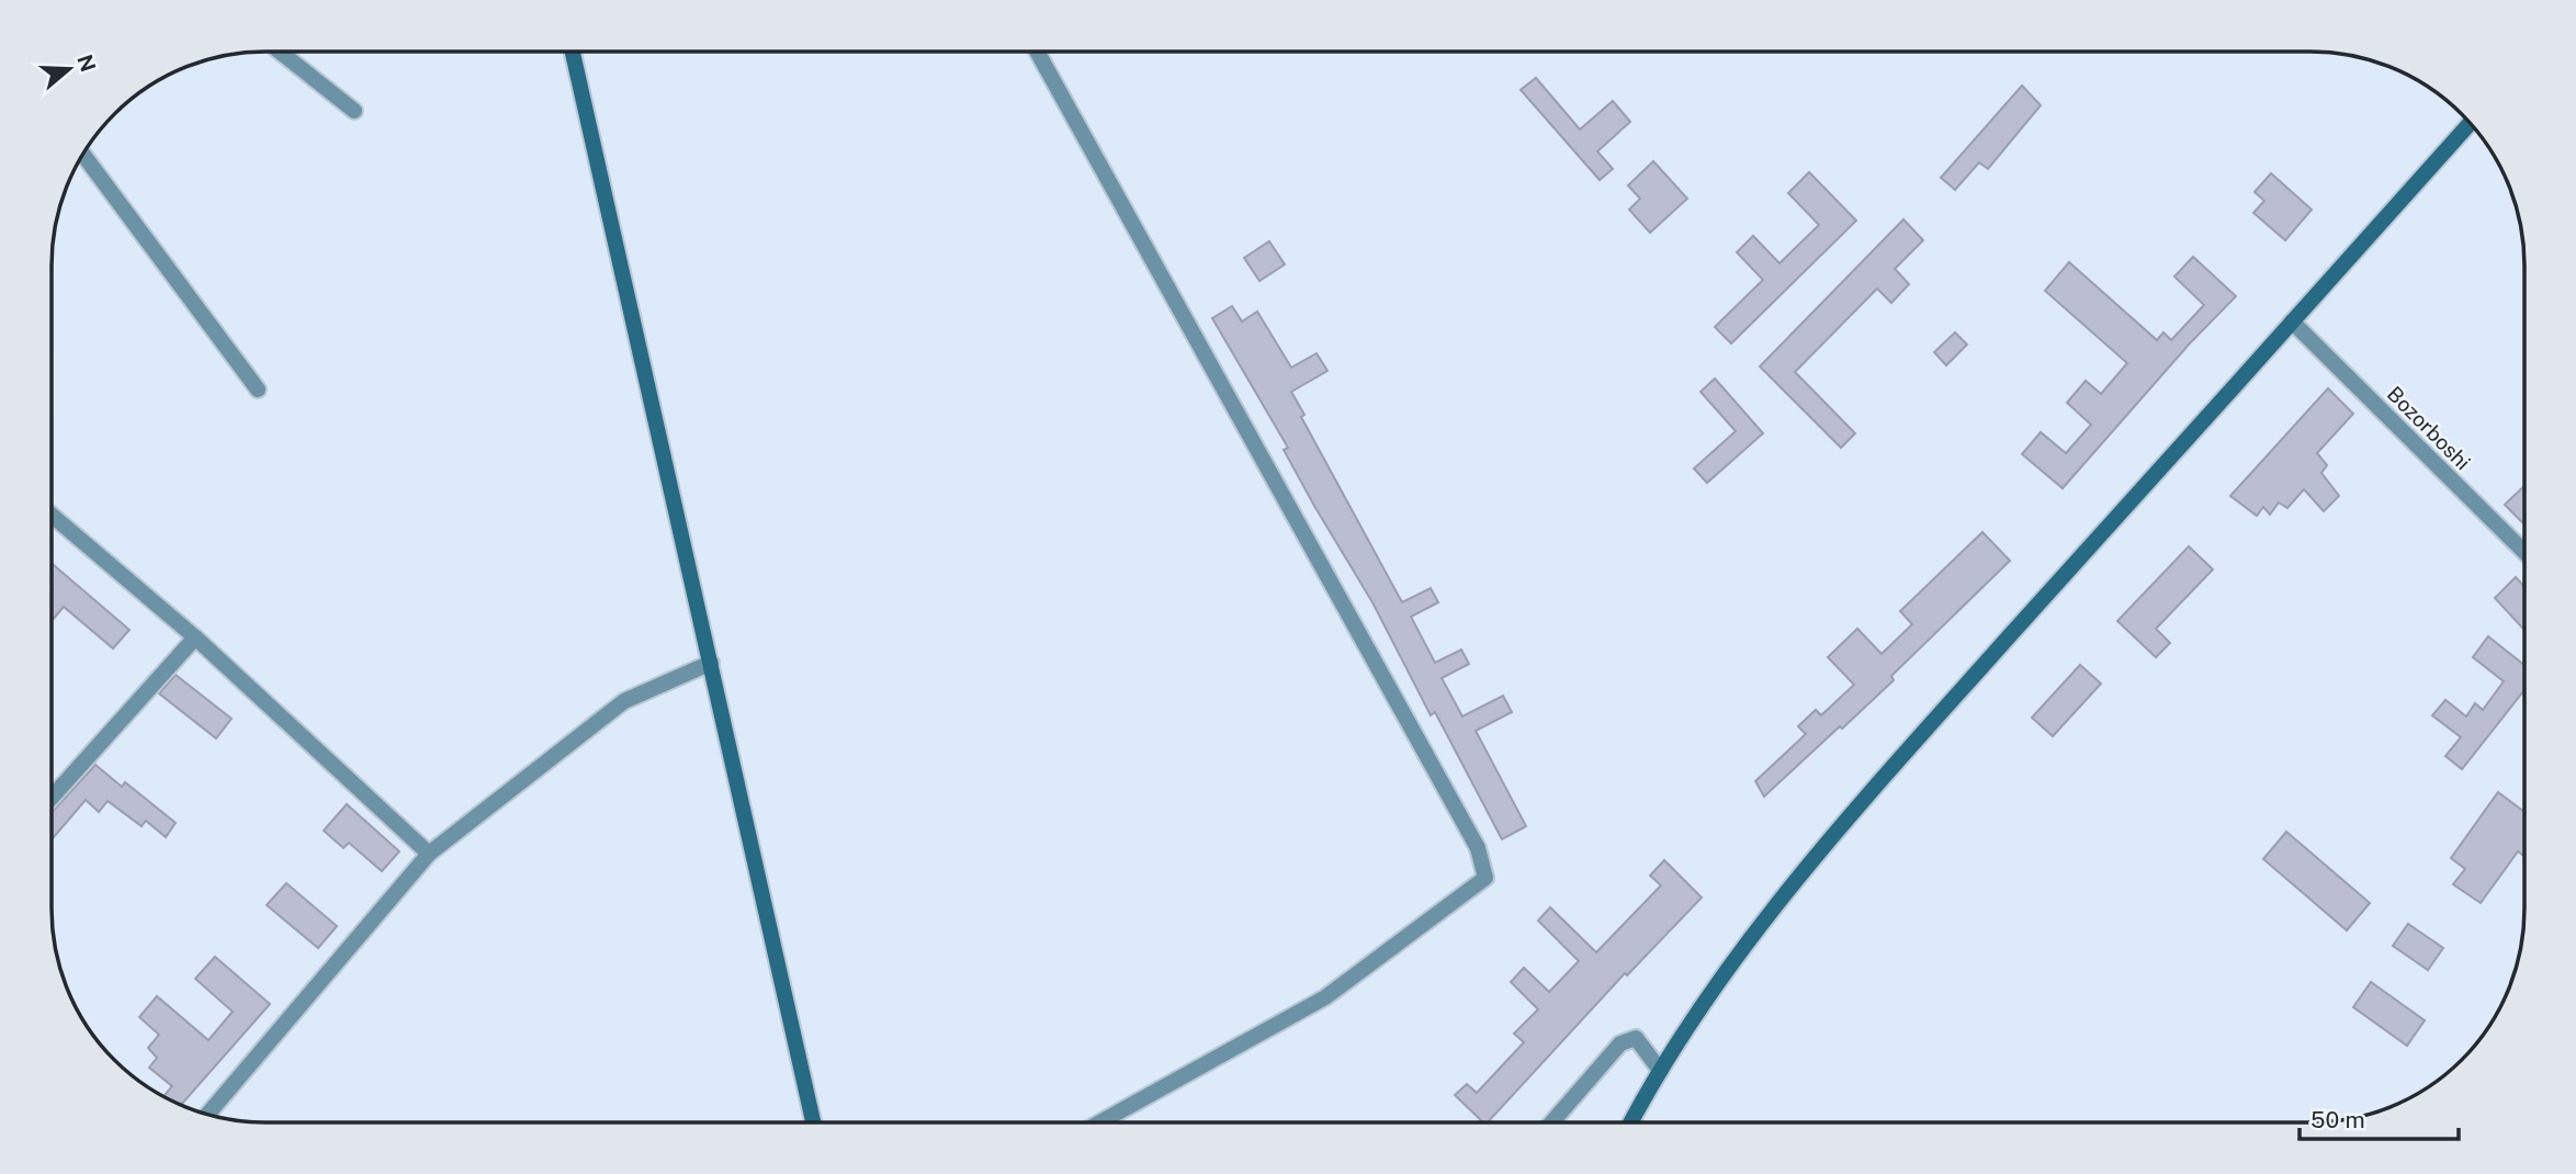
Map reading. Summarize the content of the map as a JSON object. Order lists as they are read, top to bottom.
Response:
{
  "streets": {
    "street": ["Bozorboshi"]
  },
  "scale_bar": "50 m",
  "north": "right"
}
